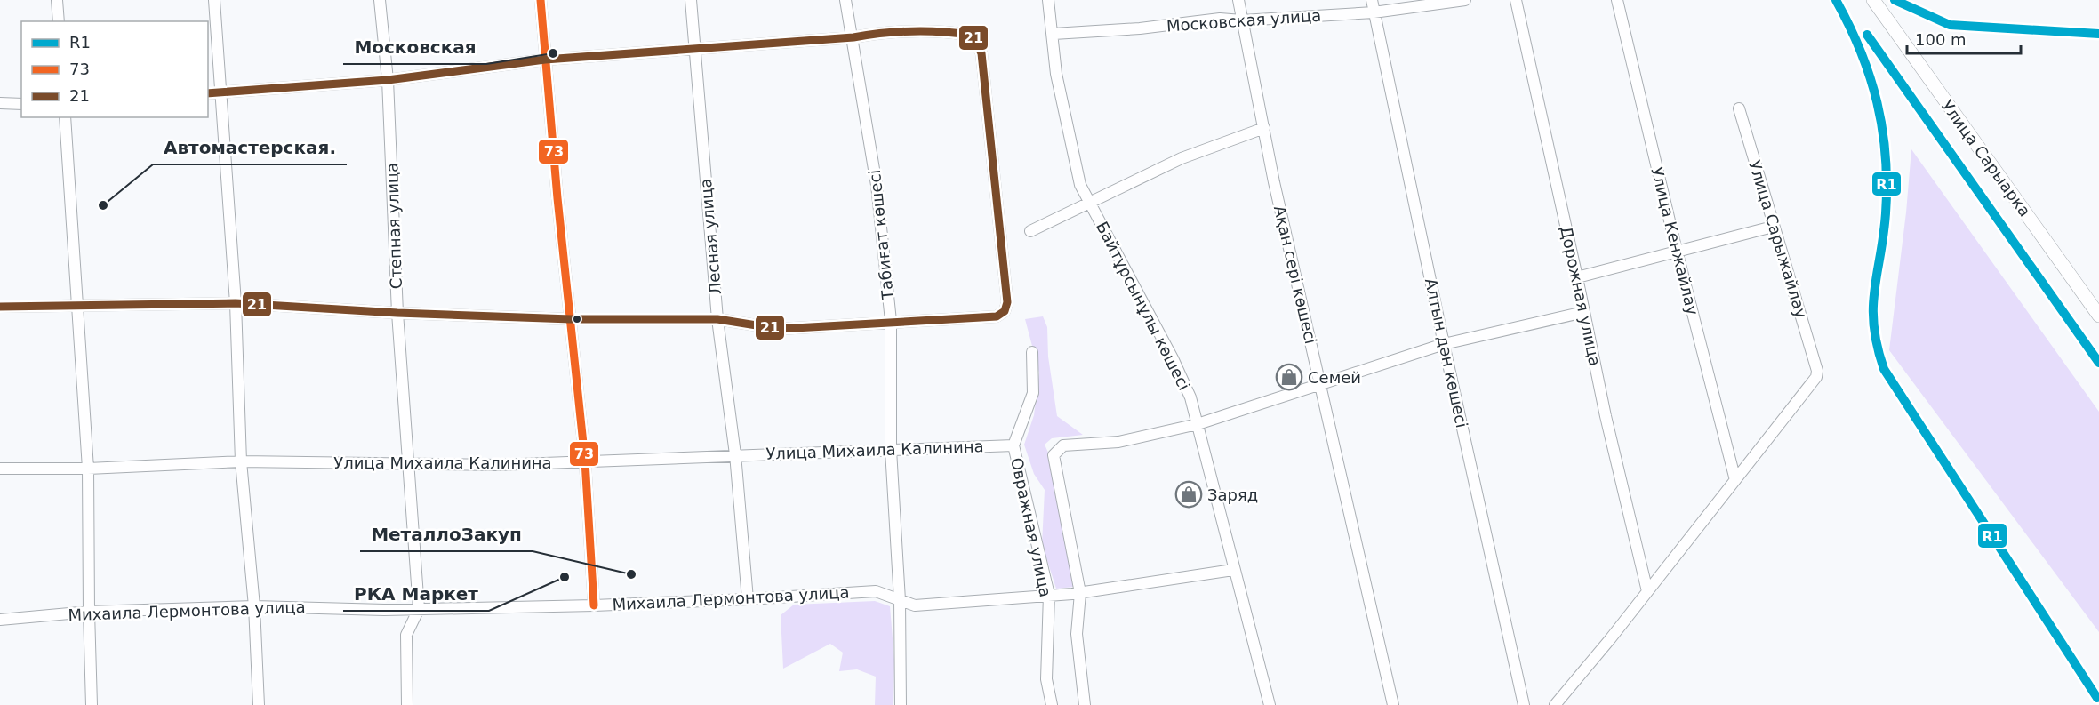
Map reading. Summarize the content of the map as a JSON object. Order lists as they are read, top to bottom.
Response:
{
  "streets": {
    "main road": ["Улица Сарыарка"],
    "street": [
      "Московская улица",
      "Степная улица",
      "Табиғат көшесі",
      "Лесная улица",
      "Улица Сарыжайлау",
      "Улица Кенжайлау",
      "Ақан сері көшесі",
      "Дорожная улица",
      "Байтұрсынұлы көшесі",
      "Алтын дән көшесі",
      "Улица Михаила Калинина",
      "Овражная улица",
      "Михаила Лермонтова улица"
    ]
  },
  "crossings": [
    ["Московская улица", "Ақан сері көшесі"],
    ["Московская улица", "Байтұрсынұлы көшесі"],
    ["Московская улица", "Алтын дән көшесі"],
    ["Степная улица", "Улица Михаила Калинина"],
    ["Степная улица", "Михаила Лермонтова улица"],
    ["Табиғат көшесі", "Улица Михаила Калинина"],
    ["Табиғат көшесі", "Михаила Лермонтова улица"],
    ["Лесная улица", "Улица Михаила Калинина"],
    ["Лесная улица", "Михаила Лермонтова улица"],
    ["Улица Сарыжайлау", "Улица Кенжайлау"],
    ["Байтұрсынұлы көшесі", "Михаила Лермонтова улица"],
    ["Улица Михаила Калинина", "Овражная улица"],
    ["Овражная улица", "Михаила Лермонтова улица"]
  ],
  "places": {
    "other": [
      "Московская",
      "Автомастерская.",
      "МеталлоЗакуп",
      "РКА Маркет"
    ],
    "shop": ["Семей", "Заряд"]
  },
  "lines": ["transit line R1", "transit line 73", "transit line 21"],
  "legend": ["R1", "73", "21"],
  "scale_bar": "100 m"
}
